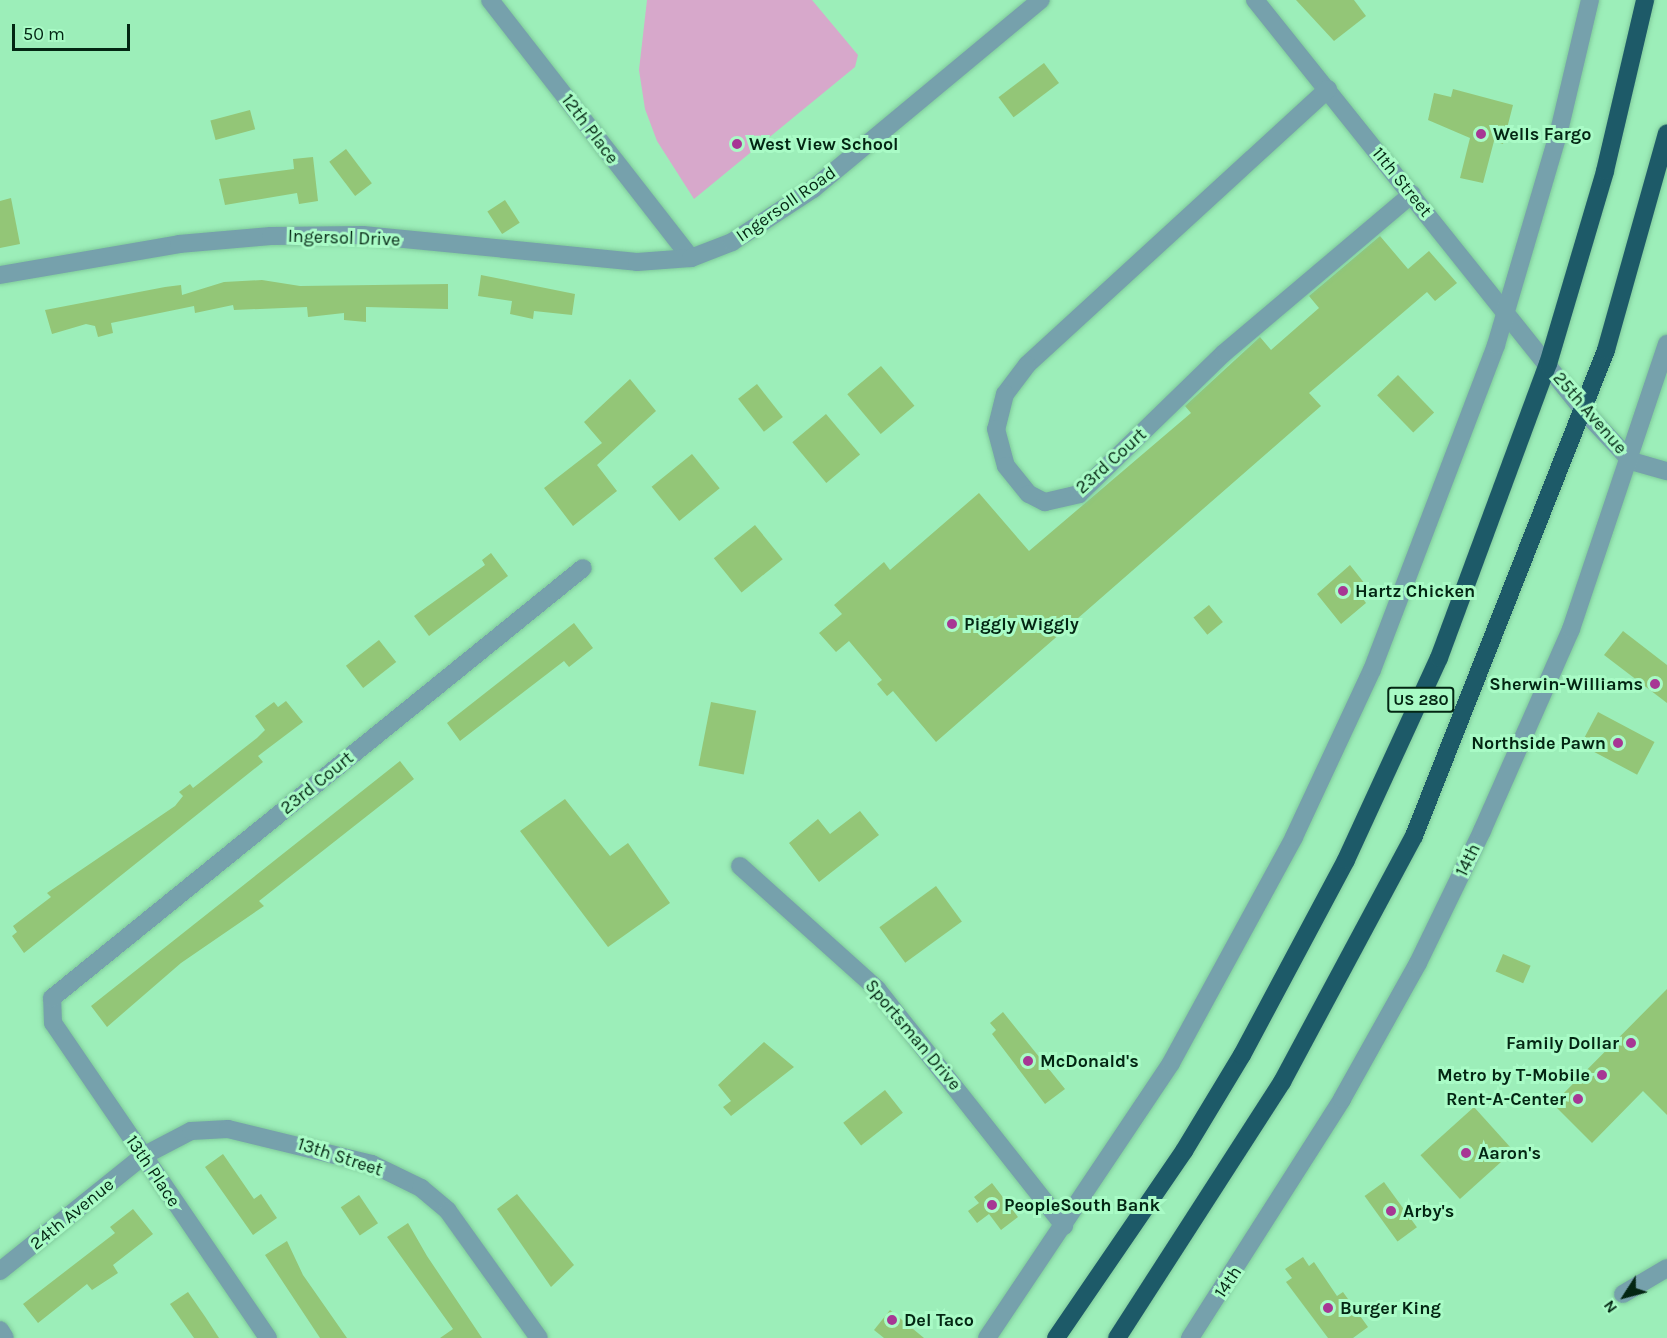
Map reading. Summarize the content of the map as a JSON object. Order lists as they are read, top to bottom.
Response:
{
  "streets": {
    "highway": ["US 280"],
    "street": [
      "12th Place",
      "11th Street",
      "Ingersoll Road",
      "Ingersol Drive",
      "25th Avenue",
      "23rd Court",
      "14th",
      "Sportsman Drive",
      "13th Street",
      "13th Place",
      "24th Avenue"
    ]
  },
  "crossings": [
    ["12th Place", "Ingersoll Road"],
    ["12th Place", "Ingersol Drive"],
    ["11th Street", "25th Avenue"],
    ["11th Street", "23rd Court"],
    ["11th Street", "US 280"],
    ["Ingersoll Road", "Ingersol Drive"],
    ["25th Avenue", "US 280"],
    ["25th Avenue", "14th"],
    ["23rd Court", "13th Place"],
    ["13th Street", "13th Place"],
    ["13th Street", "24th Avenue"],
    ["13th Place", "24th Avenue"]
  ],
  "places": [
    "Wells Fargo",
    "West View School",
    "Hartz Chicken",
    "Piggly Wiggly",
    "Sherwin-Williams",
    "Northside Pawn",
    "Family Dollar",
    "McDonald's",
    "Metro by T-Mobile",
    "Rent-A-Center",
    "Aaron's",
    "PeopleSouth Bank",
    "Arby's",
    "Burger King",
    "Del Taco"
  ],
  "scale_bar": "50 m",
  "north": "bottom left"
}
